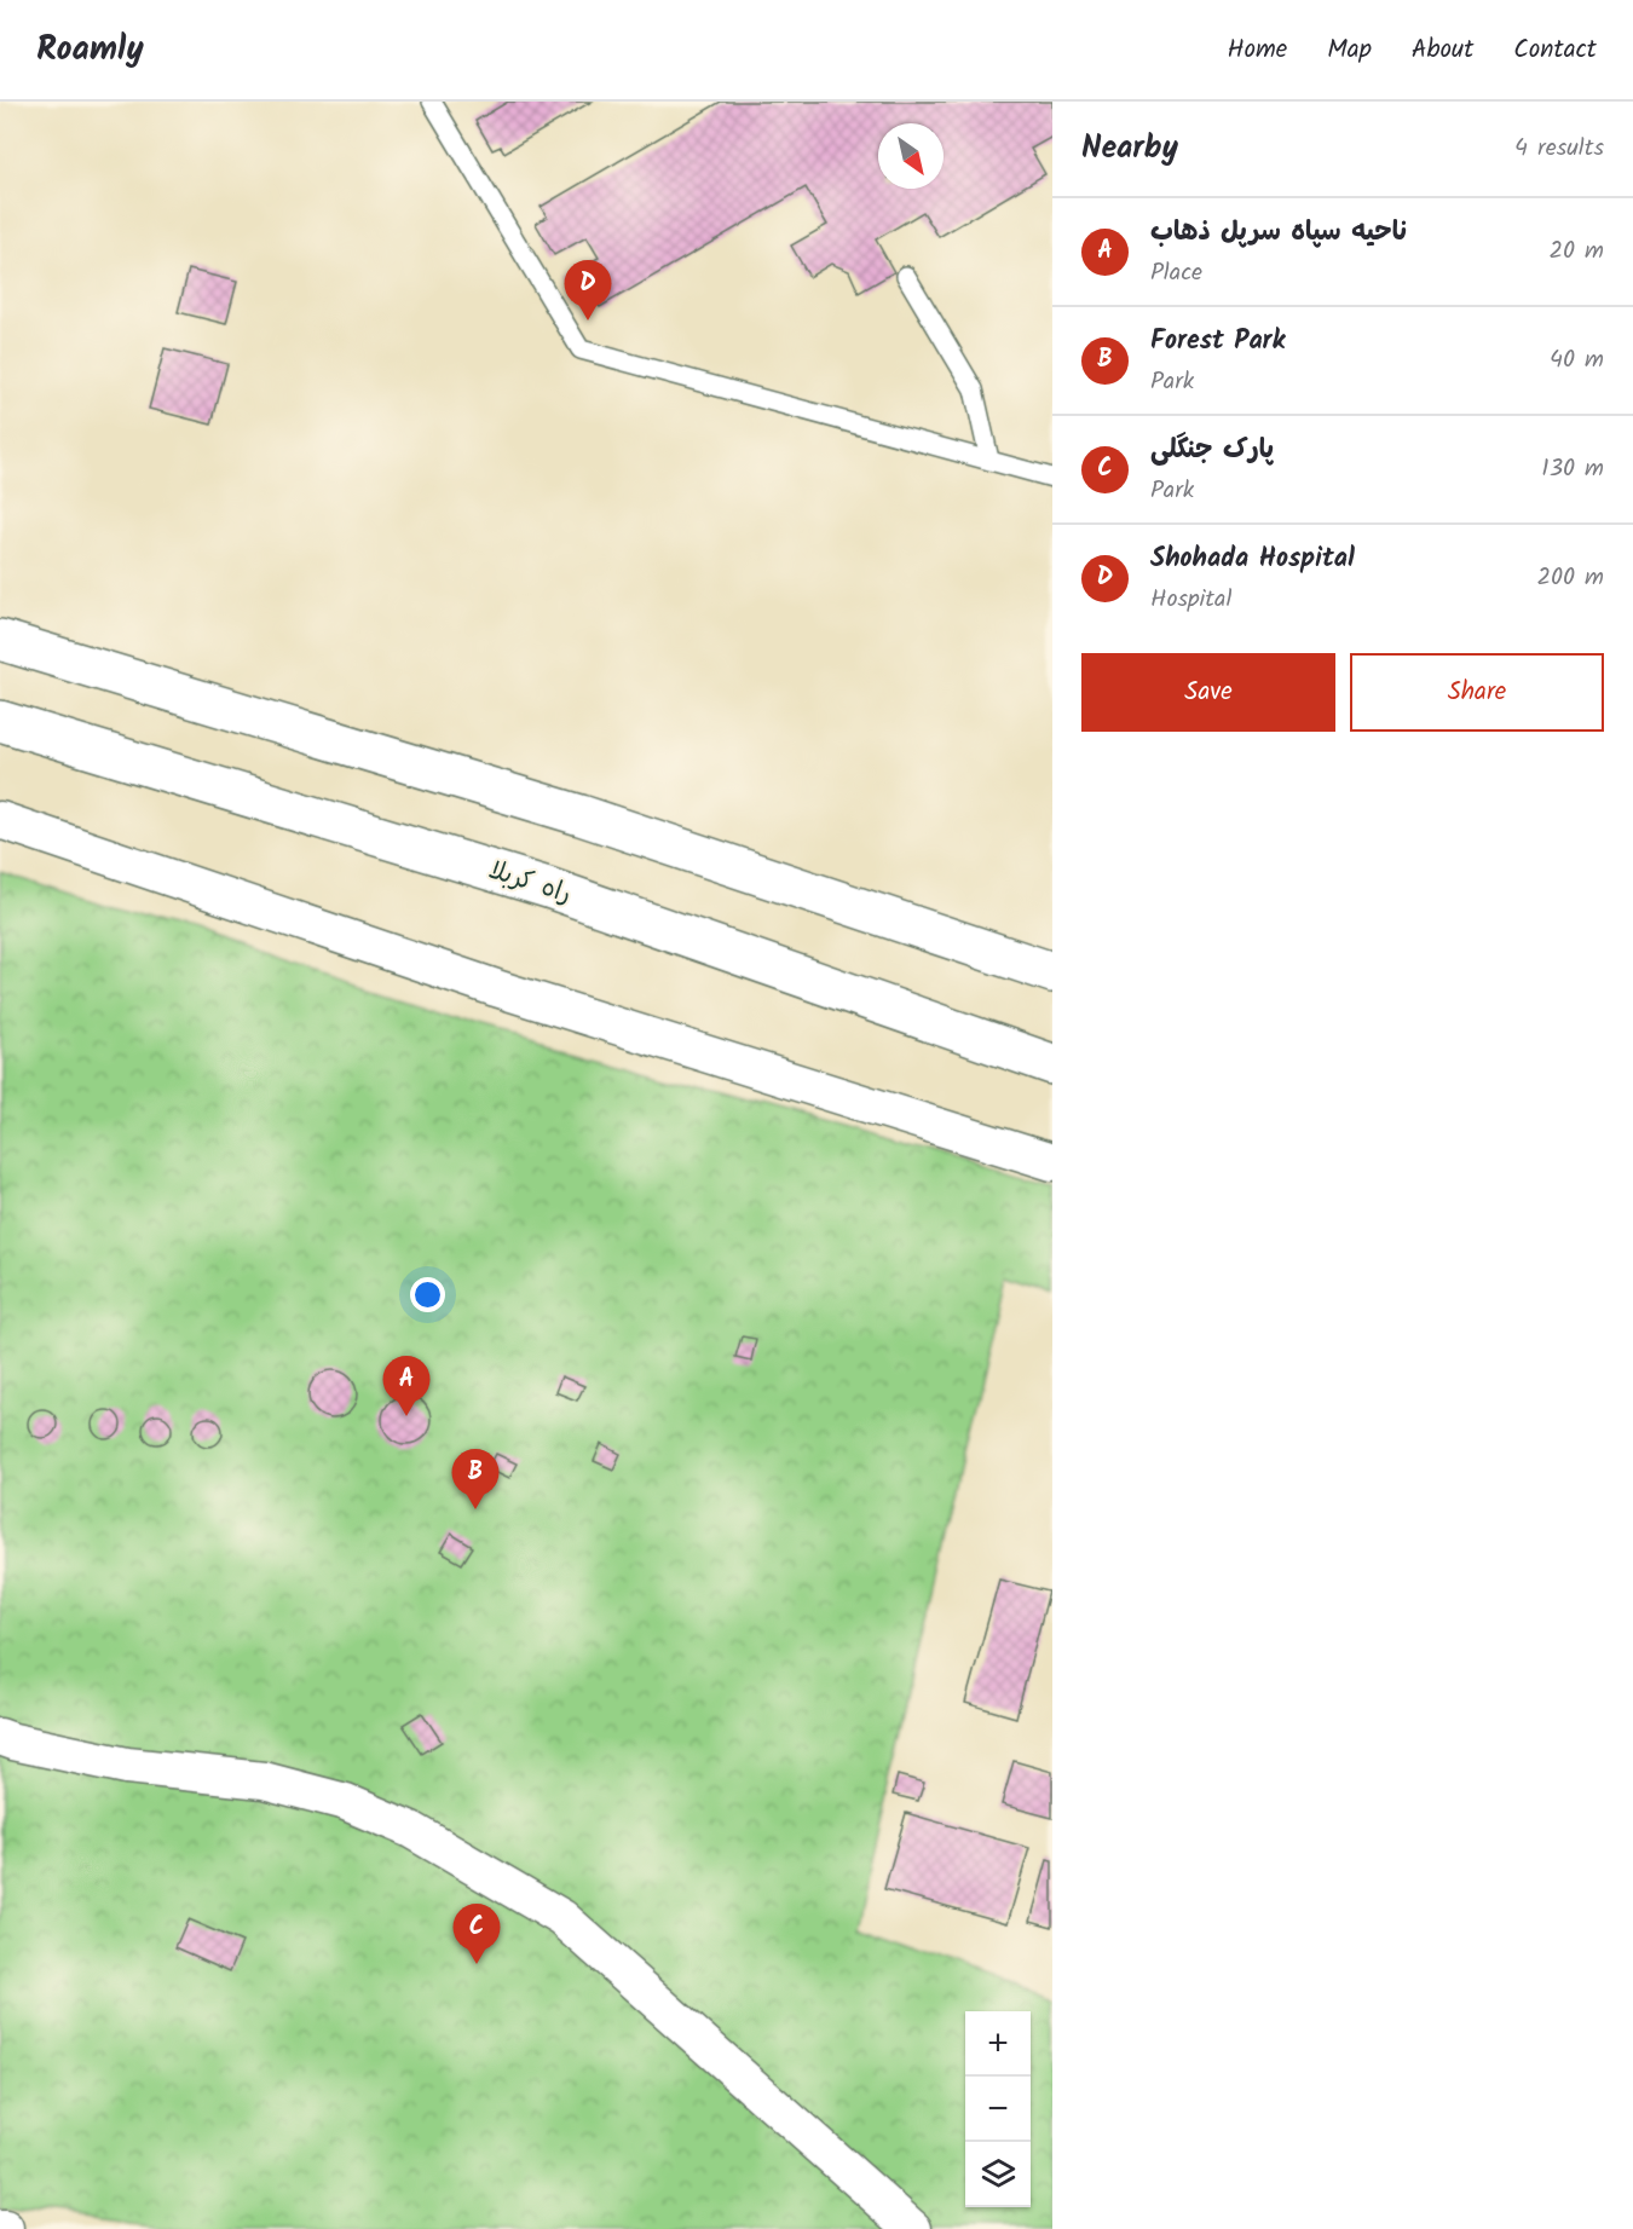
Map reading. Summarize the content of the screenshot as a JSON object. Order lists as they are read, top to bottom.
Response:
{
  "streets": {
    "main road": ["راه کربلا"]
  },
  "north": "bottom right",
  "page": {
    "header": "Roamly",
    "nav": [
      "Home",
      "Map",
      "About",
      "Contact"
    ],
    "heading": ["Nearby", "4 results"],
    "list": [
      {
        "mark": "A",
        "name": "ناحیه سپاه سرپل ذهاب",
        "note": "Place",
        "value": "20 m"
      },
      {
        "mark": "B",
        "name": "Forest Park",
        "note": "Park",
        "value": "40 m"
      },
      {
        "mark": "C",
        "name": "پارک جنگلی",
        "note": "Park",
        "value": "130 m"
      },
      {
        "mark": "D",
        "name": "Shohada Hospital",
        "note": "Hospital",
        "value": "200 m"
      }
    ],
    "pins": [
      "D",
      "A",
      "B",
      "C"
    ],
    "buttons": ["Save", "Share"],
    "map_buttons": ["+", "−"]
  }
}
